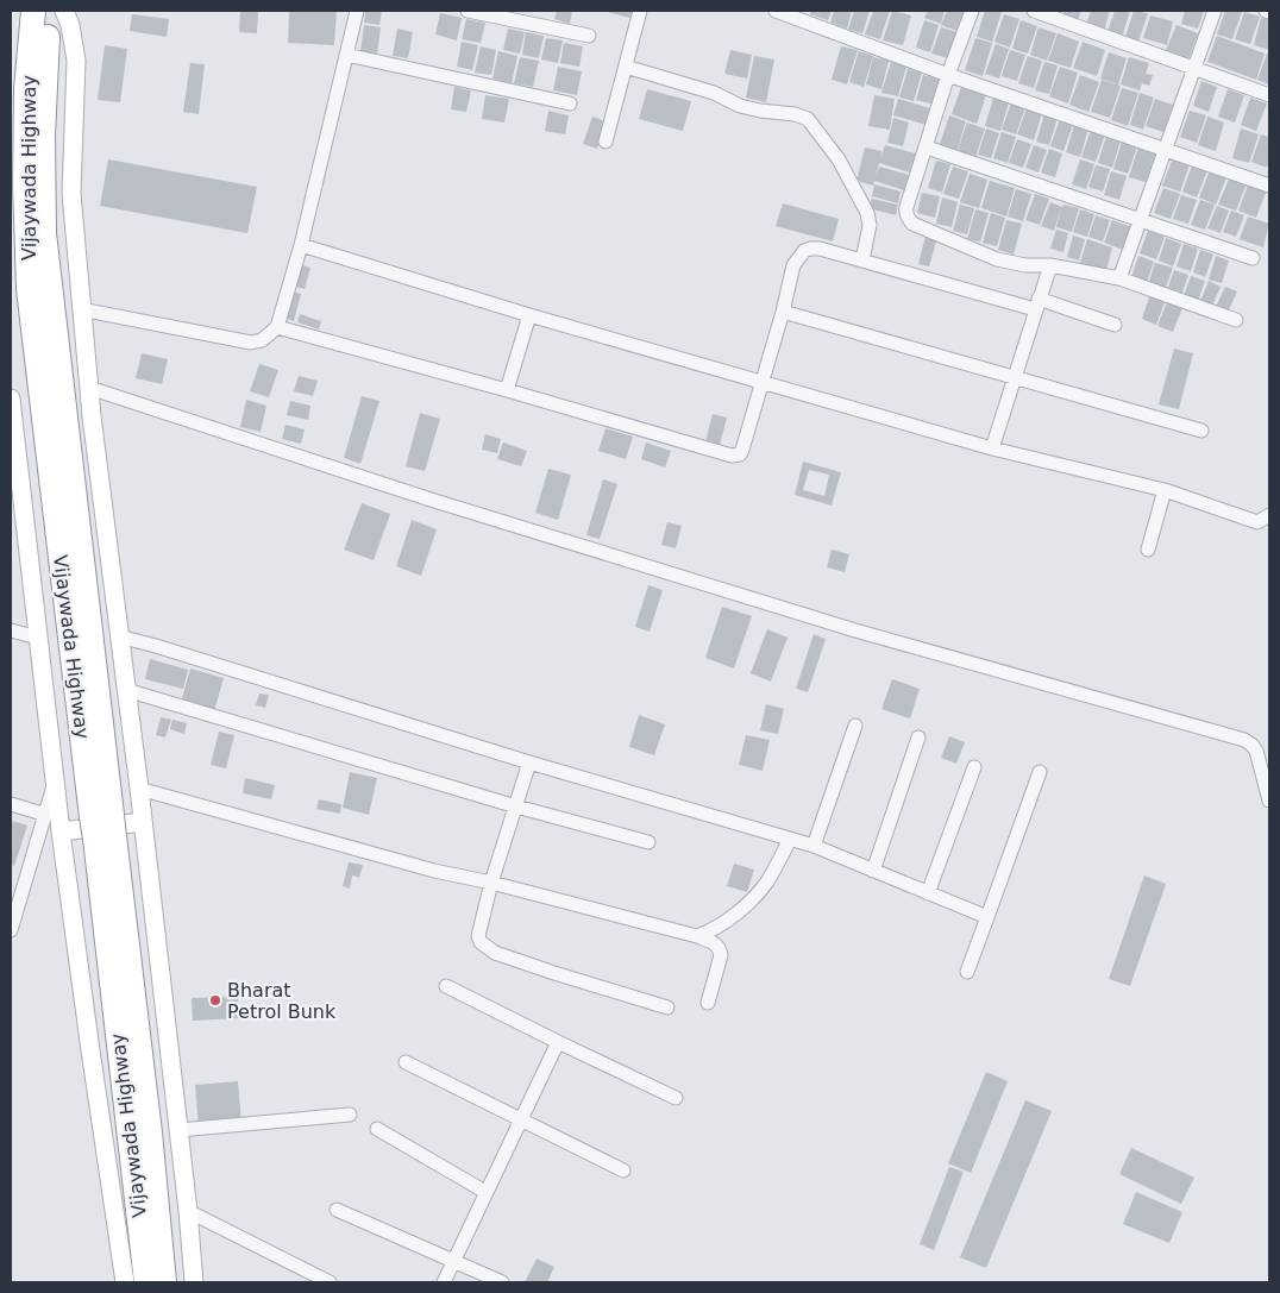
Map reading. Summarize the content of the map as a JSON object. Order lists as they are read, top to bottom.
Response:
{
  "streets": {
    "highway": ["Vijaywada Highway"]
  },
  "places": ["Bharat Petrol Bunk"]
}
